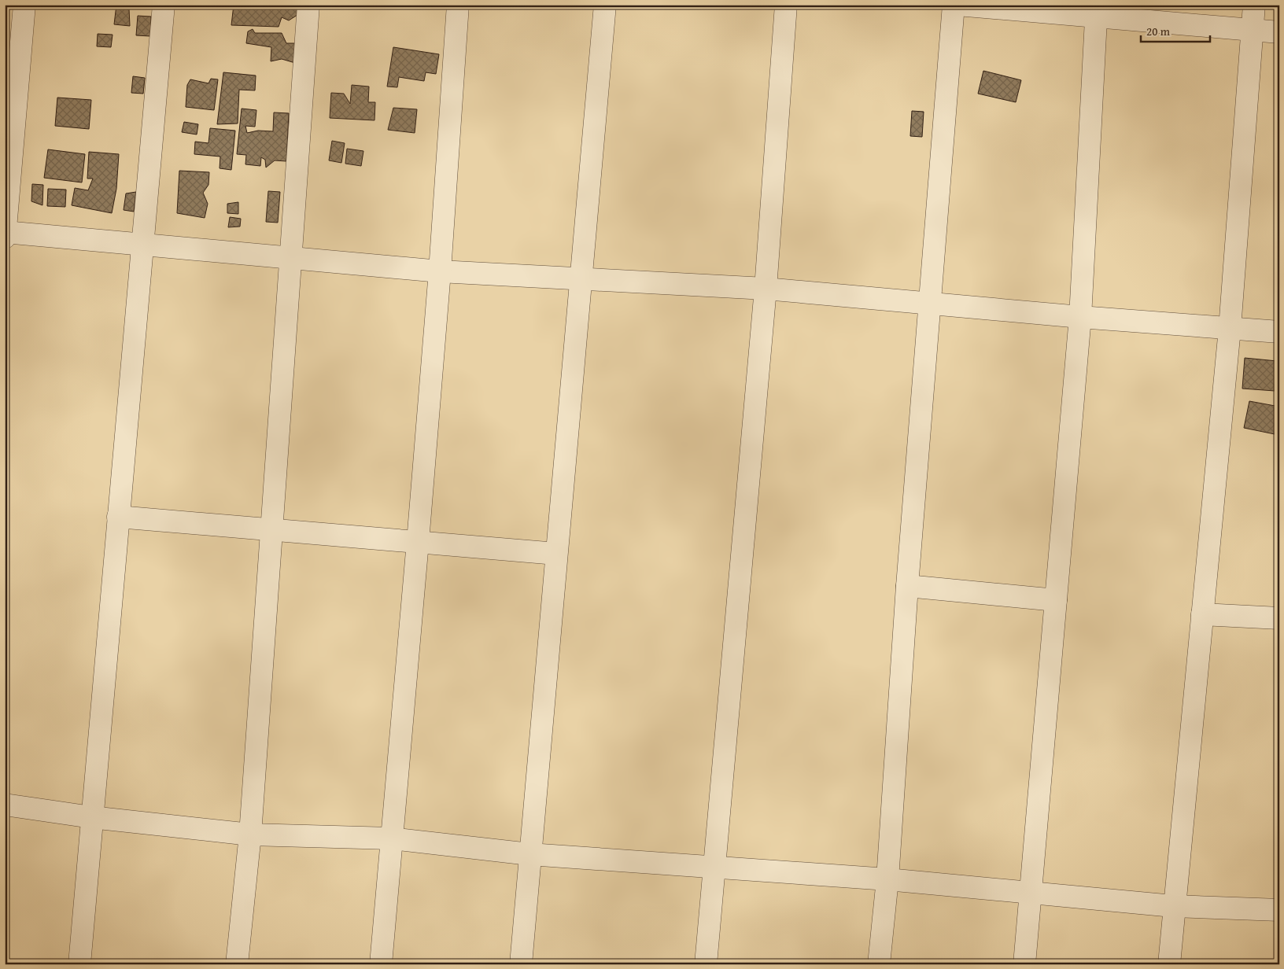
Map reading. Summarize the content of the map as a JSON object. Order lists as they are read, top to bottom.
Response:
{
  "scale_bar": "20 m"
}
